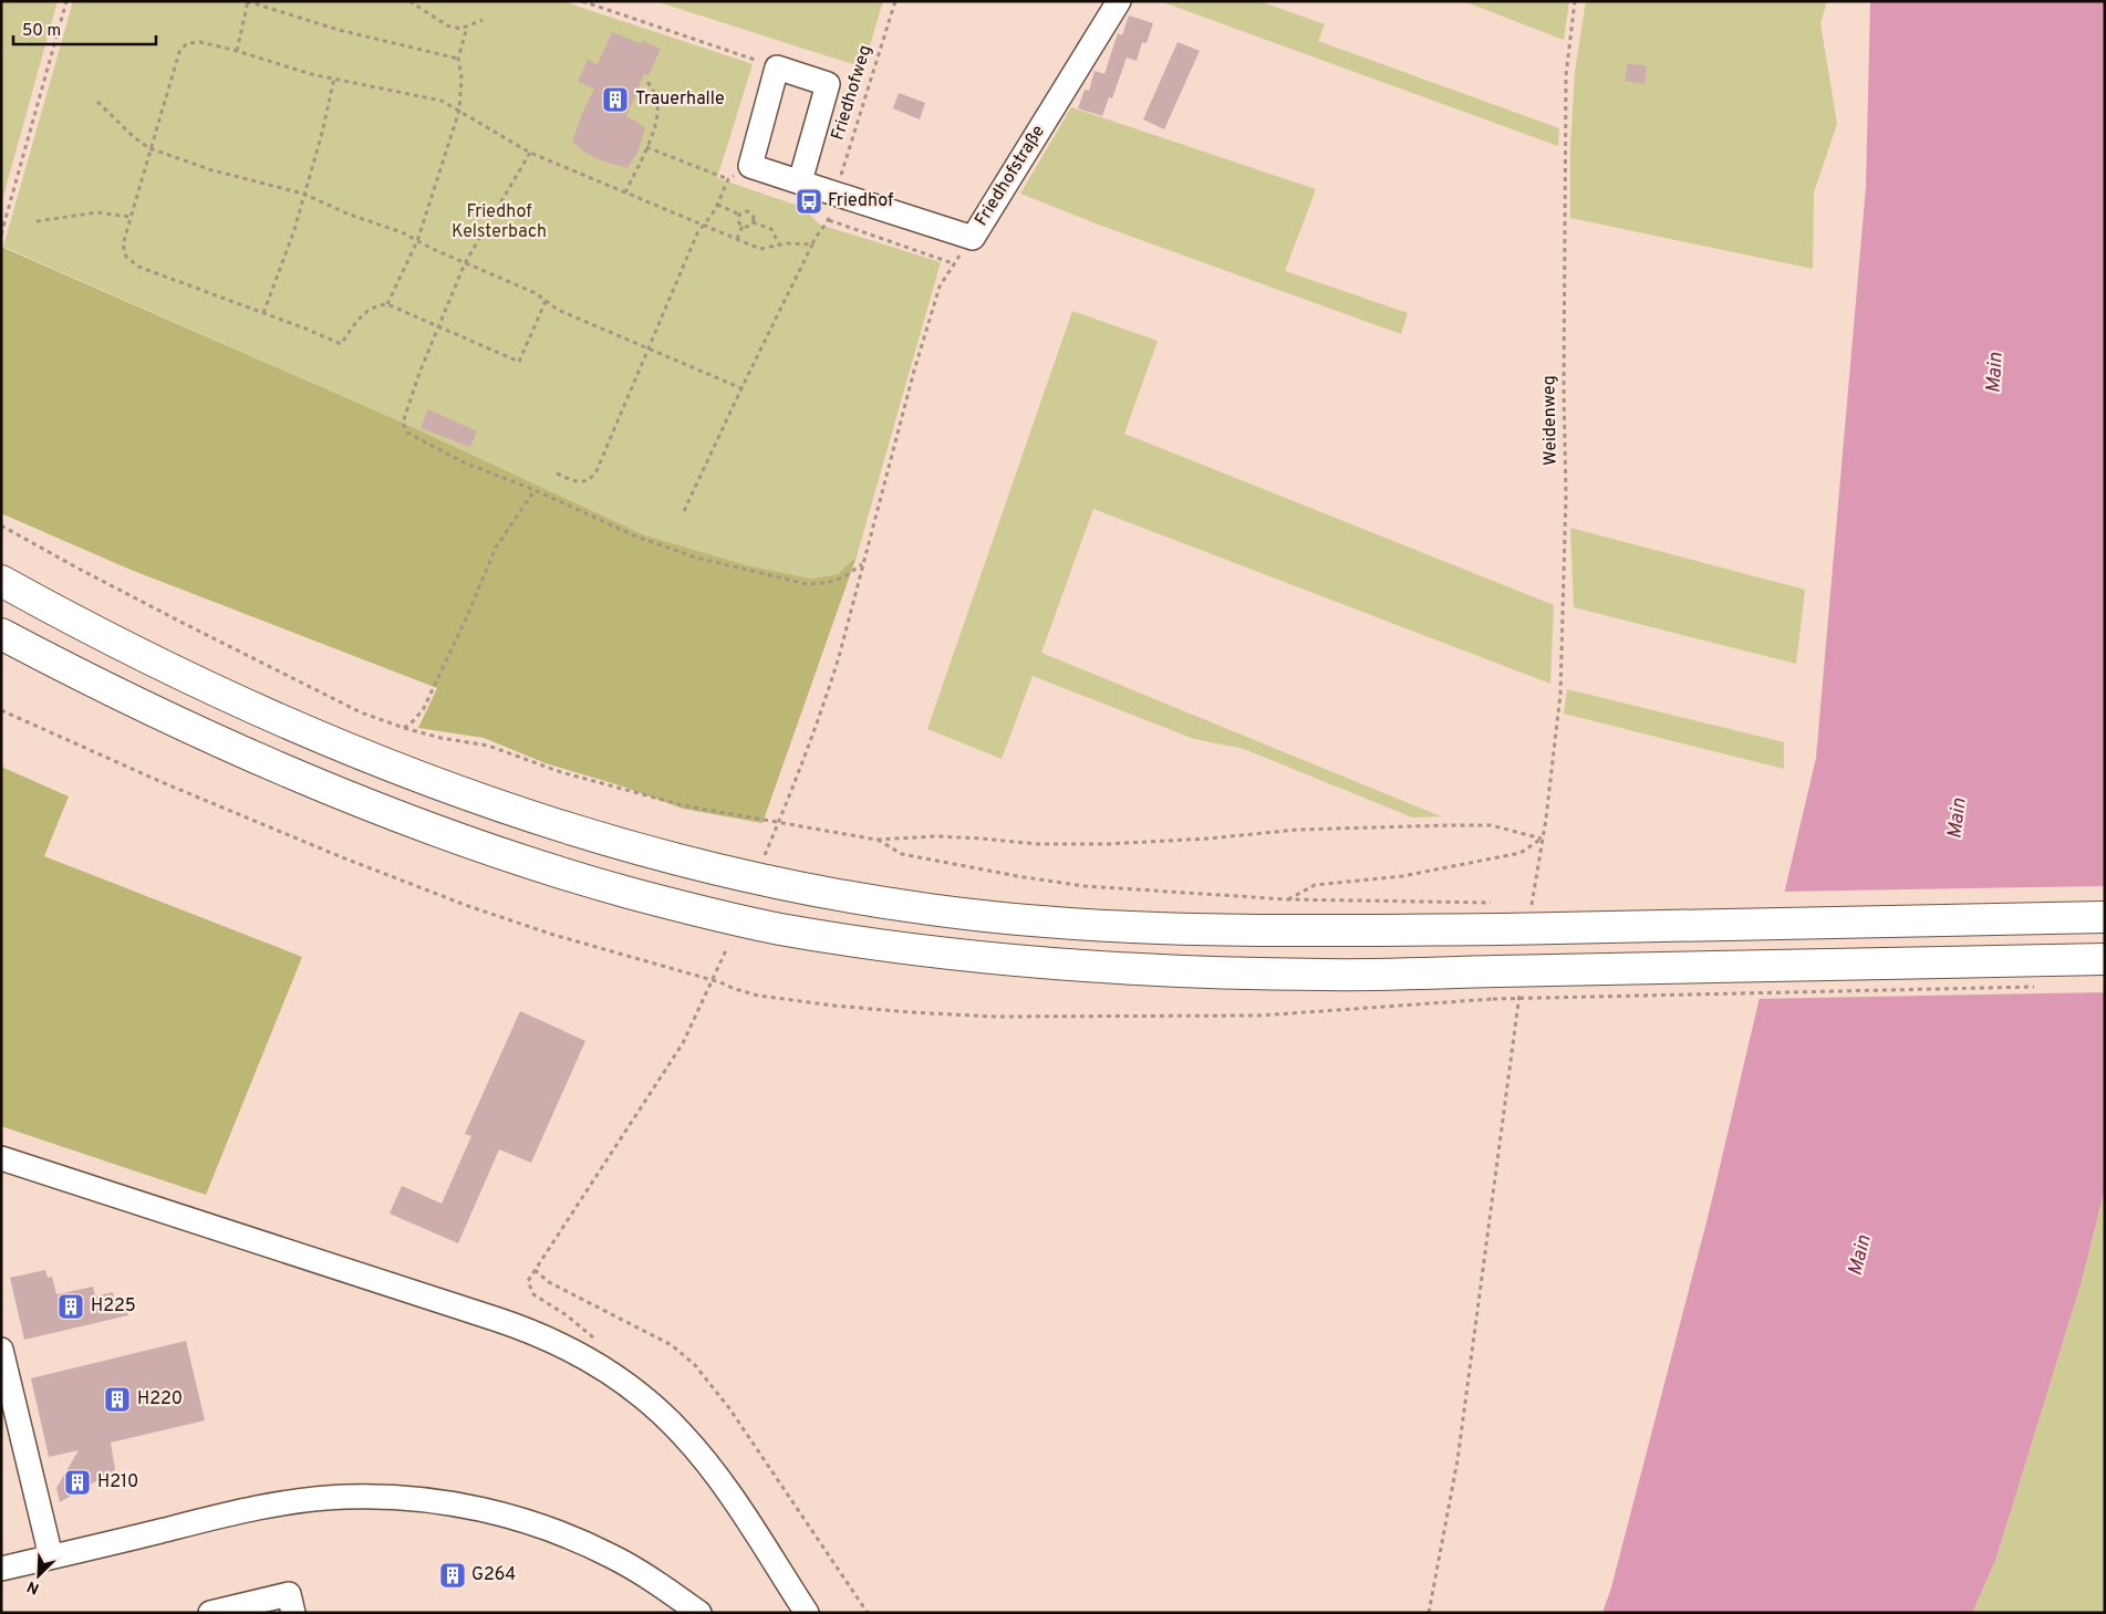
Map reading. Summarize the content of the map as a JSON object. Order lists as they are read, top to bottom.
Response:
{
  "streets": {
    "street": ["Friedhofstraße"],
    "path": ["Friedhofweg", "Weidenweg"]
  },
  "crossings": [
    ["Friedhofweg", "Friedhofstraße"]
  ],
  "water": ["Main"],
  "parks": ["Friedhof Kelsterbach"],
  "places": {
    "building": [
      "Trauerhalle",
      "H225",
      "H220",
      "H210",
      "G264"
    ],
    "bus stop": ["Friedhof"]
  },
  "scale_bar": "50 m",
  "north": "bottom left"
}
